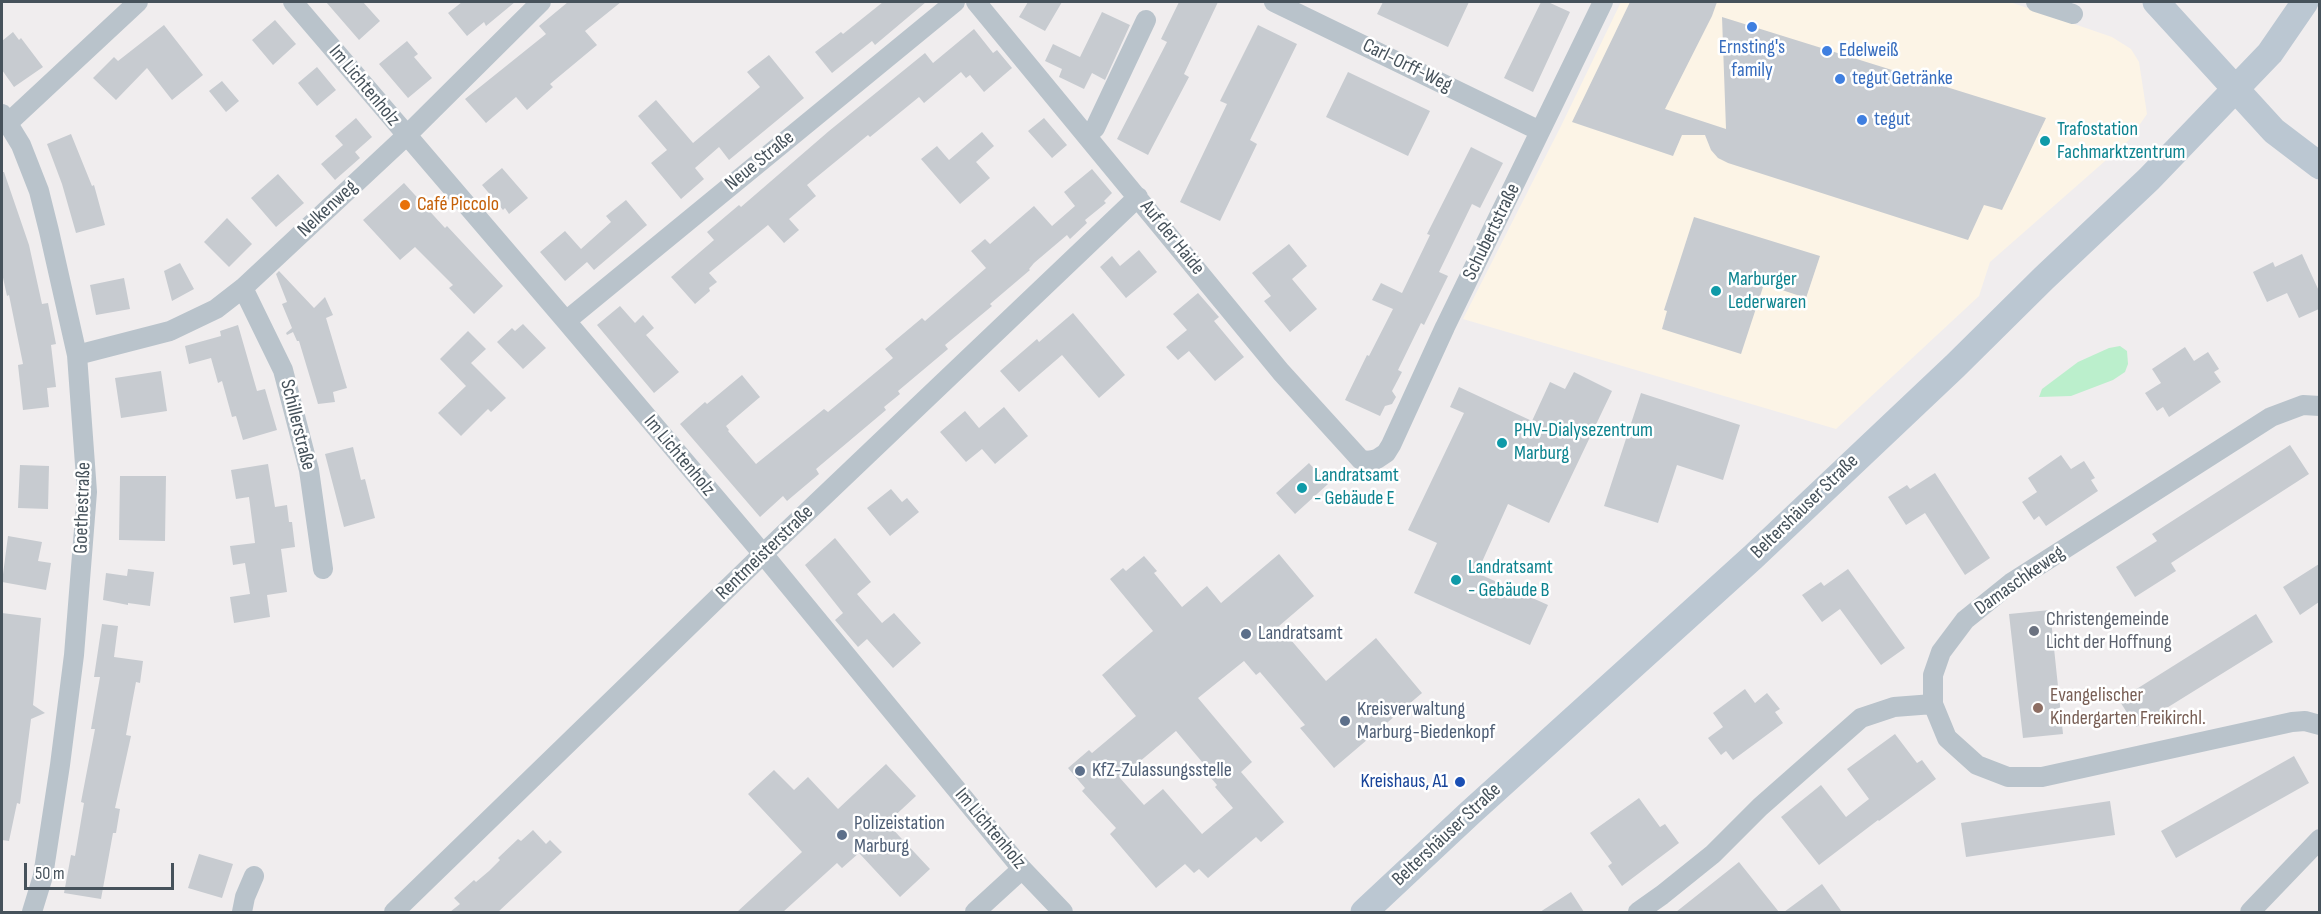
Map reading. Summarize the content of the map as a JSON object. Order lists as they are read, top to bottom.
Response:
{
  "streets": {
    "main road": ["Beltershäuser Straße"],
    "street": [
      "Carl-Orff-Weg",
      "Im Lichtenholz",
      "Neue Straße",
      "Nelkenweg",
      "Schubertstraße",
      "Auf der Haide",
      "Schillerstraße",
      "Goethestraße",
      "Rentmeisterstraße",
      "Damaschkeweg"
    ]
  },
  "crossings": [
    ["Carl-Orff-Weg", "Schubertstraße"],
    ["Im Lichtenholz", "Neue Straße"],
    ["Im Lichtenholz", "Nelkenweg"],
    ["Im Lichtenholz", "Rentmeisterstraße"],
    ["Nelkenweg", "Schillerstraße"],
    ["Nelkenweg", "Goethestraße"],
    ["Schubertstraße", "Auf der Haide"],
    ["Auf der Haide", "Rentmeisterstraße"]
  ],
  "places": [
    "Ernsting's family",
    "Edelweiß",
    "tegut Getränke",
    "tegut",
    "Trafostation Fachmarktzentrum",
    "Café Piccolo",
    "Marburger Lederwaren",
    "PHV-Dialysezentrum Marburg",
    "Landratsamt - Gebäude E",
    "Landratsamt - Gebäude B",
    "Christengemeinde Licht der Hoffnung",
    "Landratsamt",
    "Evangelischer Kindergarten Freikirchl.",
    "Kreisverwaltung Marburg-Biedenkopf",
    "KfZ-Zulassungsstelle",
    "Kreishaus, A1",
    "Polizeistation Marburg"
  ],
  "scale_bar": "50 m"
}
